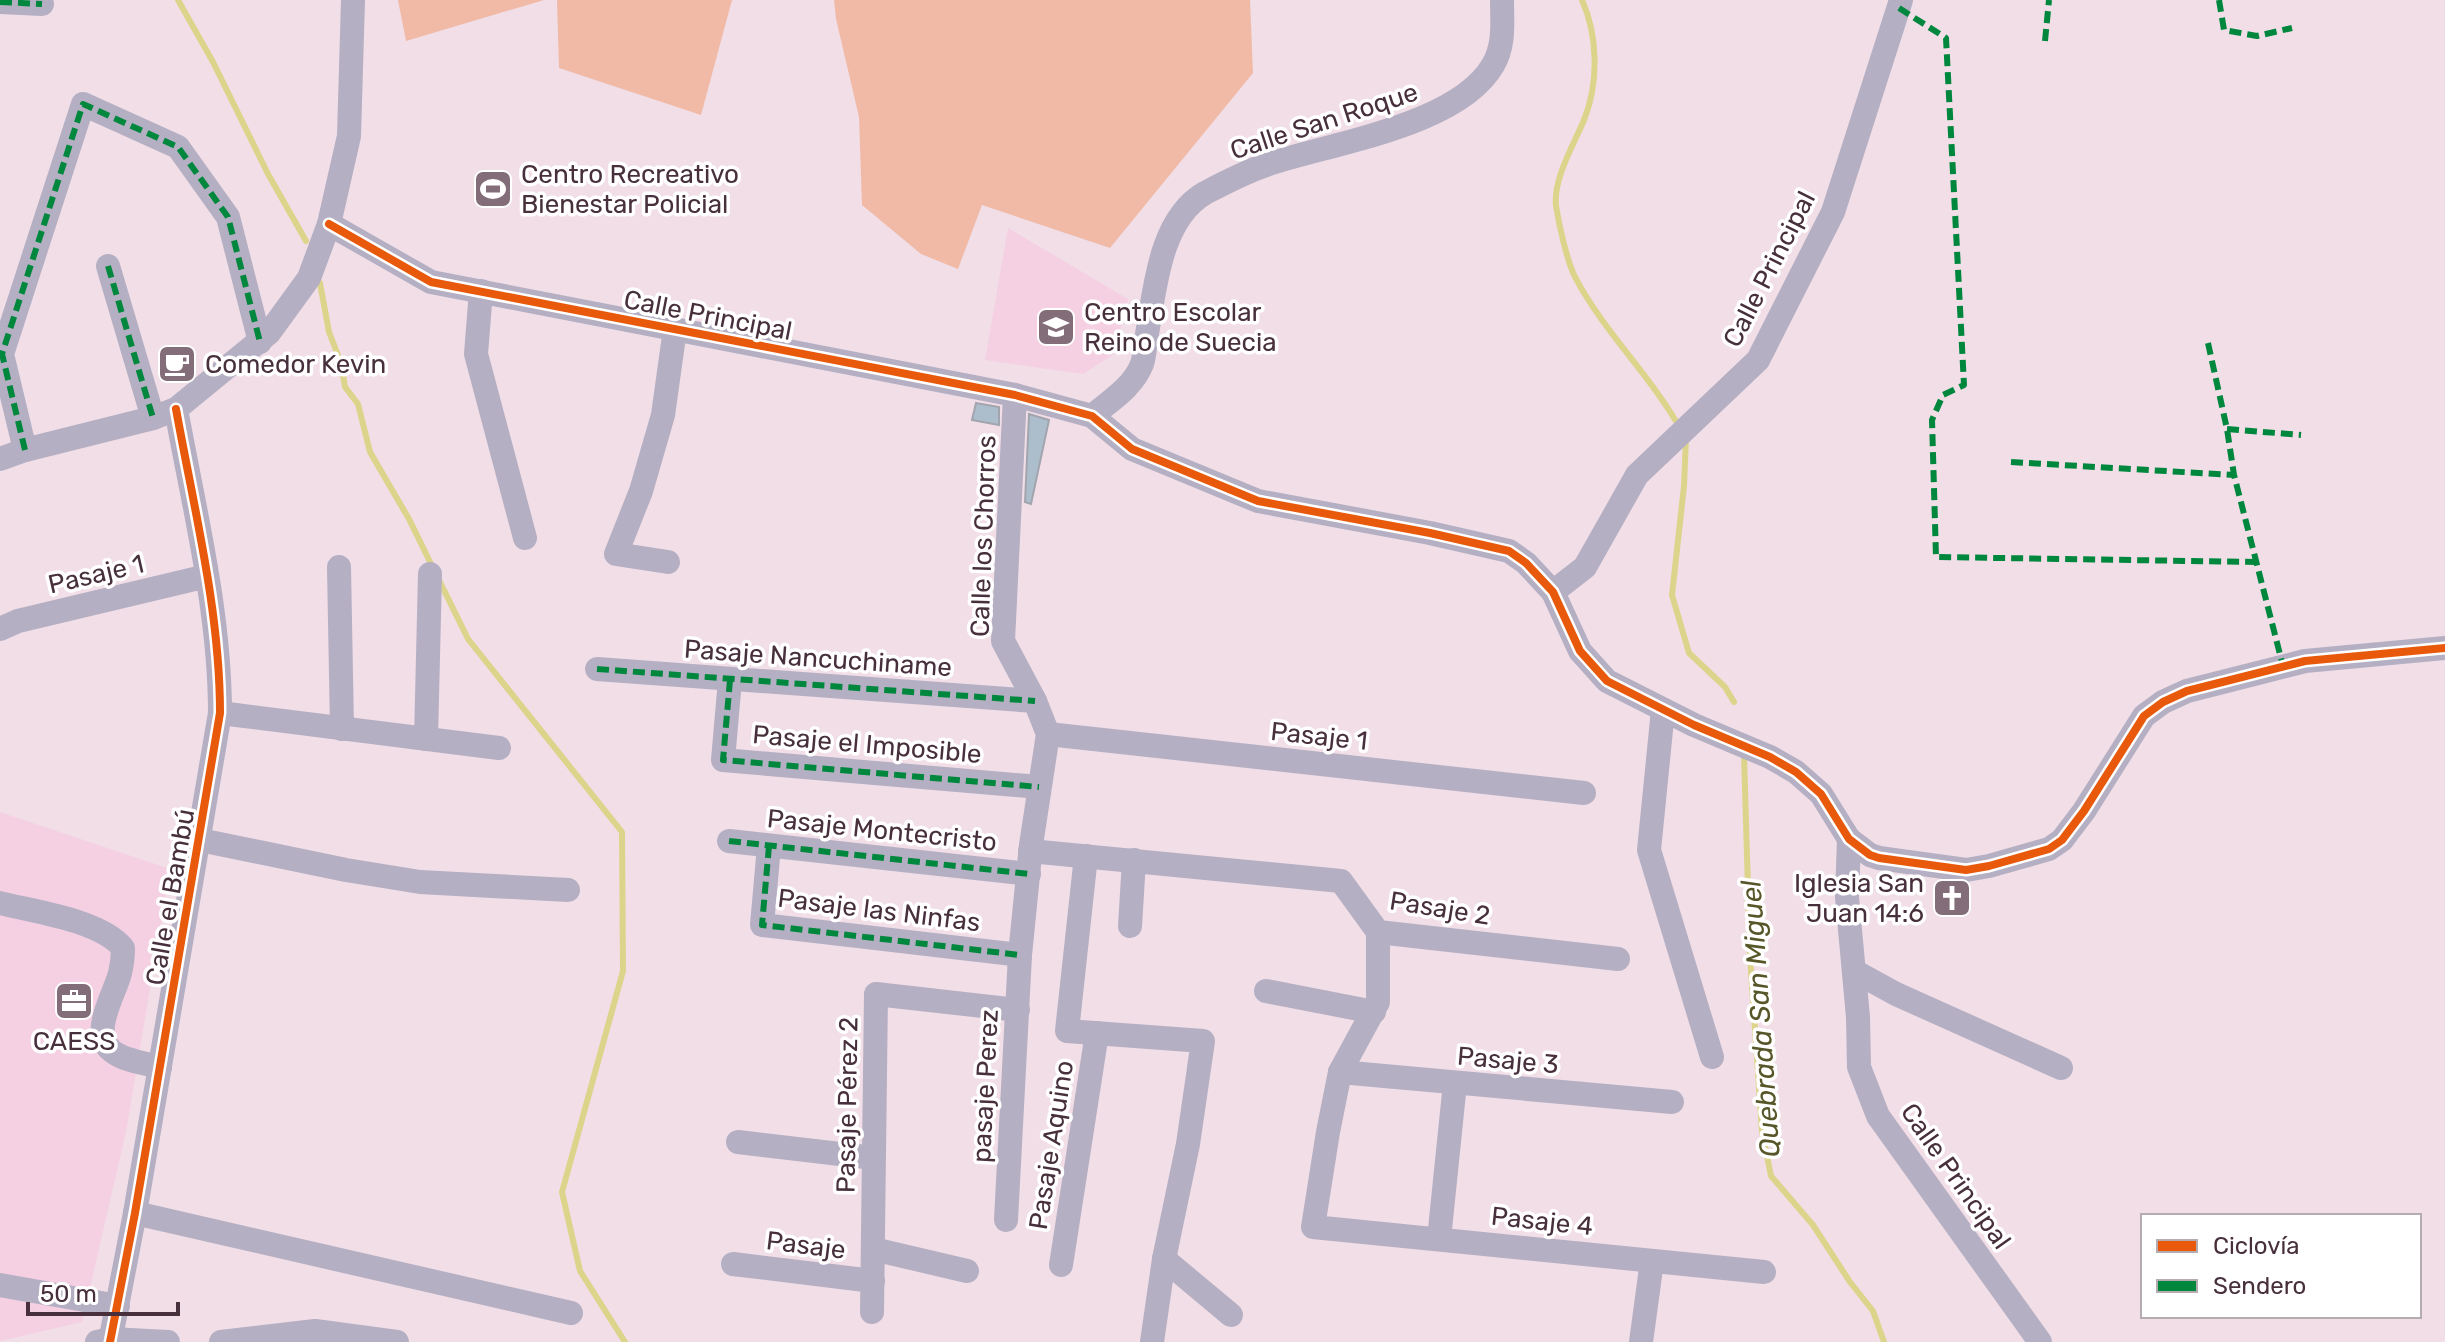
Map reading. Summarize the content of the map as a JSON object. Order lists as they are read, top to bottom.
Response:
{
  "streets": {
    "street": [
      "Calle San Roque",
      "Calle Principal",
      "Calle los Chorros",
      "Pasaje 1",
      "Pasaje Nancuchiname",
      "Pasaje el Imposible",
      "Pasaje Montecristo",
      "Calle el Bambú",
      "Pasaje 2",
      "Pasaje las Ninfas",
      "Pasaje 3",
      "pasaje Perez",
      "Pasaje Pérez 2",
      "Pasaje Aquino",
      "Pasaje 4",
      "Pasaje"
    ]
  },
  "crossings": [
    ["Calle San Roque", "Calle Principal"],
    ["Calle Principal", "Calle los Chorros"],
    ["Calle los Chorros", "Pasaje 1"],
    ["Calle los Chorros", "Pasaje Nancuchiname"],
    ["Pasaje 1", "Calle el Bambú"],
    ["Pasaje Nancuchiname", "Pasaje el Imposible"],
    ["Pasaje Montecristo", "Pasaje 2"],
    ["Pasaje Montecristo", "Pasaje las Ninfas"],
    ["Pasaje las Ninfas", "pasaje Perez"],
    ["Pasaje 3", "Pasaje 4"],
    ["pasaje Perez", "Pasaje Pérez 2"],
    ["Pasaje Pérez 2", "Pasaje"]
  ],
  "water": ["Quebrada San Miguel"],
  "places": {
    "sports": ["Centro Recreativo Bienestar Policial"],
    "school or university": ["Centro Escolar Reino de Suecia"],
    "cafe": ["Comedor Kevin"],
    "church": ["Iglesia San Juan 14:6"],
    "office": ["CAESS"]
  },
  "legend": ["Ciclovía", "Sendero"],
  "scale_bar": "50 m"
}
